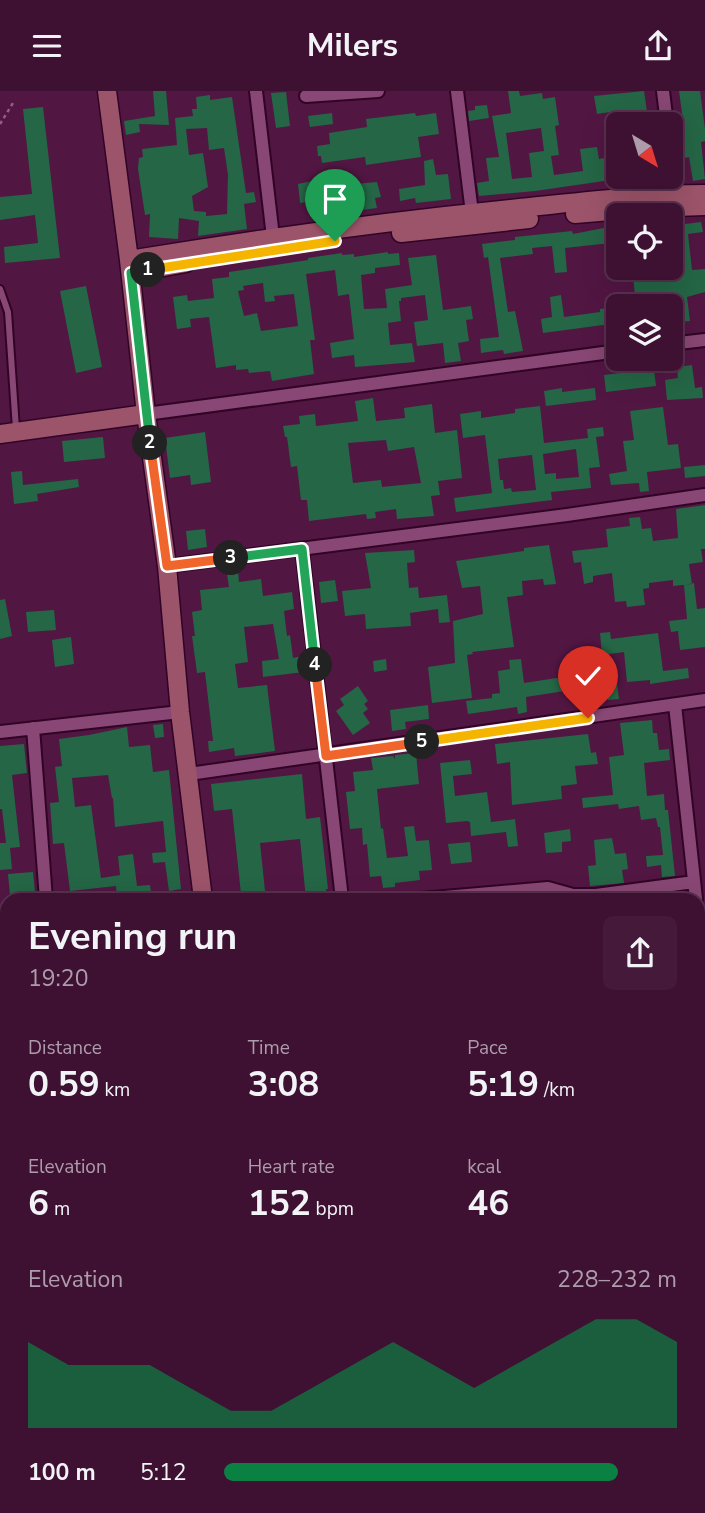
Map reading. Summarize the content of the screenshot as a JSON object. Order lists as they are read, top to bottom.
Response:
{
  "north": "bottom right",
  "page": {
    "header": "Milers",
    "pins": [
      "1",
      "2",
      "3",
      "4",
      "5"
    ],
    "heading": ["Evening run", "19:20"],
    "stats": [
      ["Distance", "0.59 km"],
      ["Time", "3:08"],
      ["Pace", "5:19 /km"],
      ["Elevation", "6 m"],
      ["Heart rate", "152 bpm"],
      ["kcal", "46"]
    ],
    "chart": ["Elevation", "228–232 m"],
    "list": [
      {
        "name": "100 m",
        "note": "5:12"
      }
    ]
  }
}
